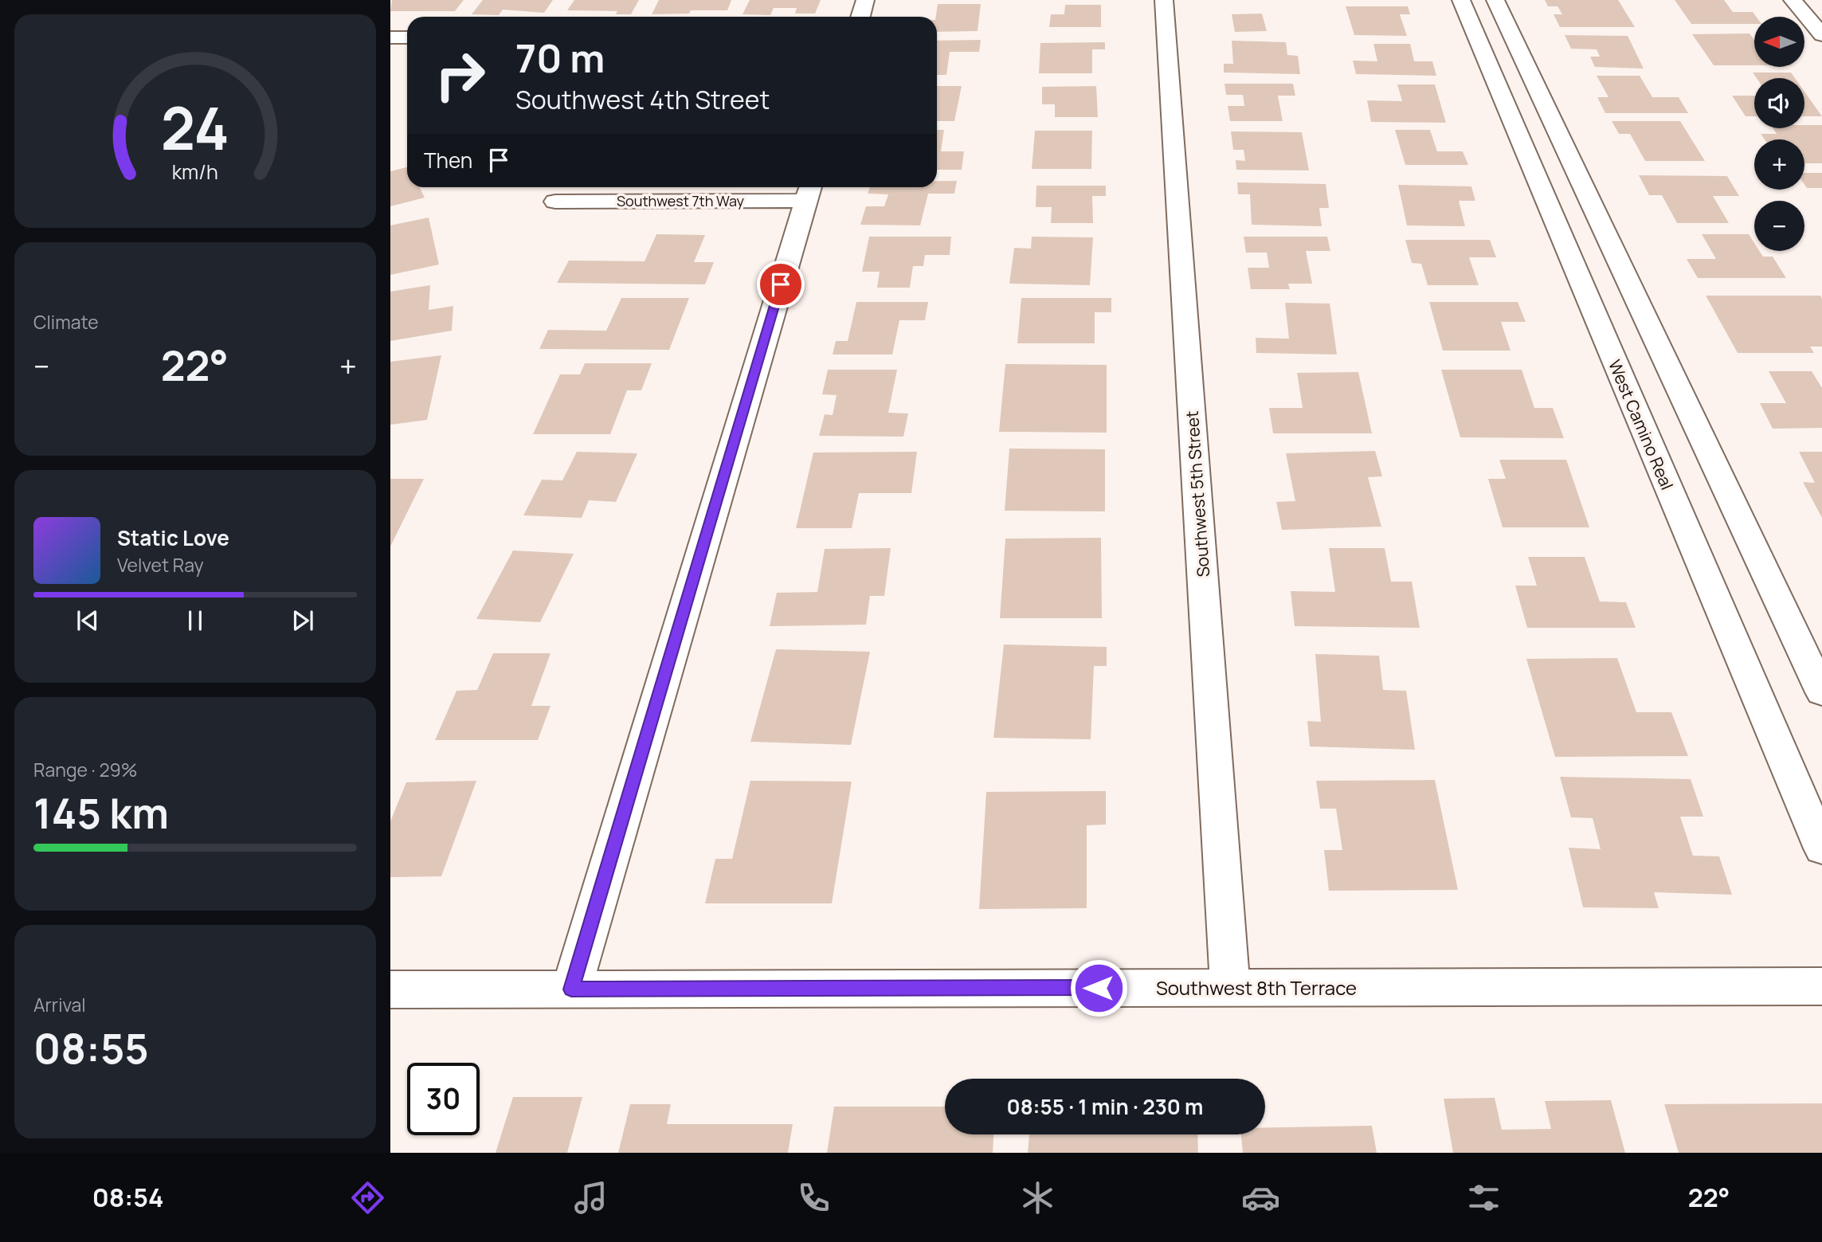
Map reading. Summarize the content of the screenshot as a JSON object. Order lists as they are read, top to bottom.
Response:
{
  "streets": {
    "street": [
      "Southwest 7th Way",
      "West Camino Real",
      "Southwest 5th Street",
      "Southwest 8th Terrace"
    ]
  },
  "crossings": [
    ["Southwest 5th Street", "Southwest 8th Terrace"]
  ],
  "north": "left",
  "page": {
    "map_buttons": ["+", "−"],
    "turn": ["70 m", "Southwest 4th Street"],
    "then": "Then",
    "tile": [
      "Climate",
      ["Range · 29%", "145 km"],
      ["Arrival", "08:55"]
    ],
    "heat": ["−", "22°", "+"],
    "song": ["Static Love", "Velvet Ray"],
    "limit": "30",
    "trip": "08:55 · 1 min · 230 m",
    "tabs": ["08:54", "22°"],
    "gauge": ["24", "km/h"]
  }
}
